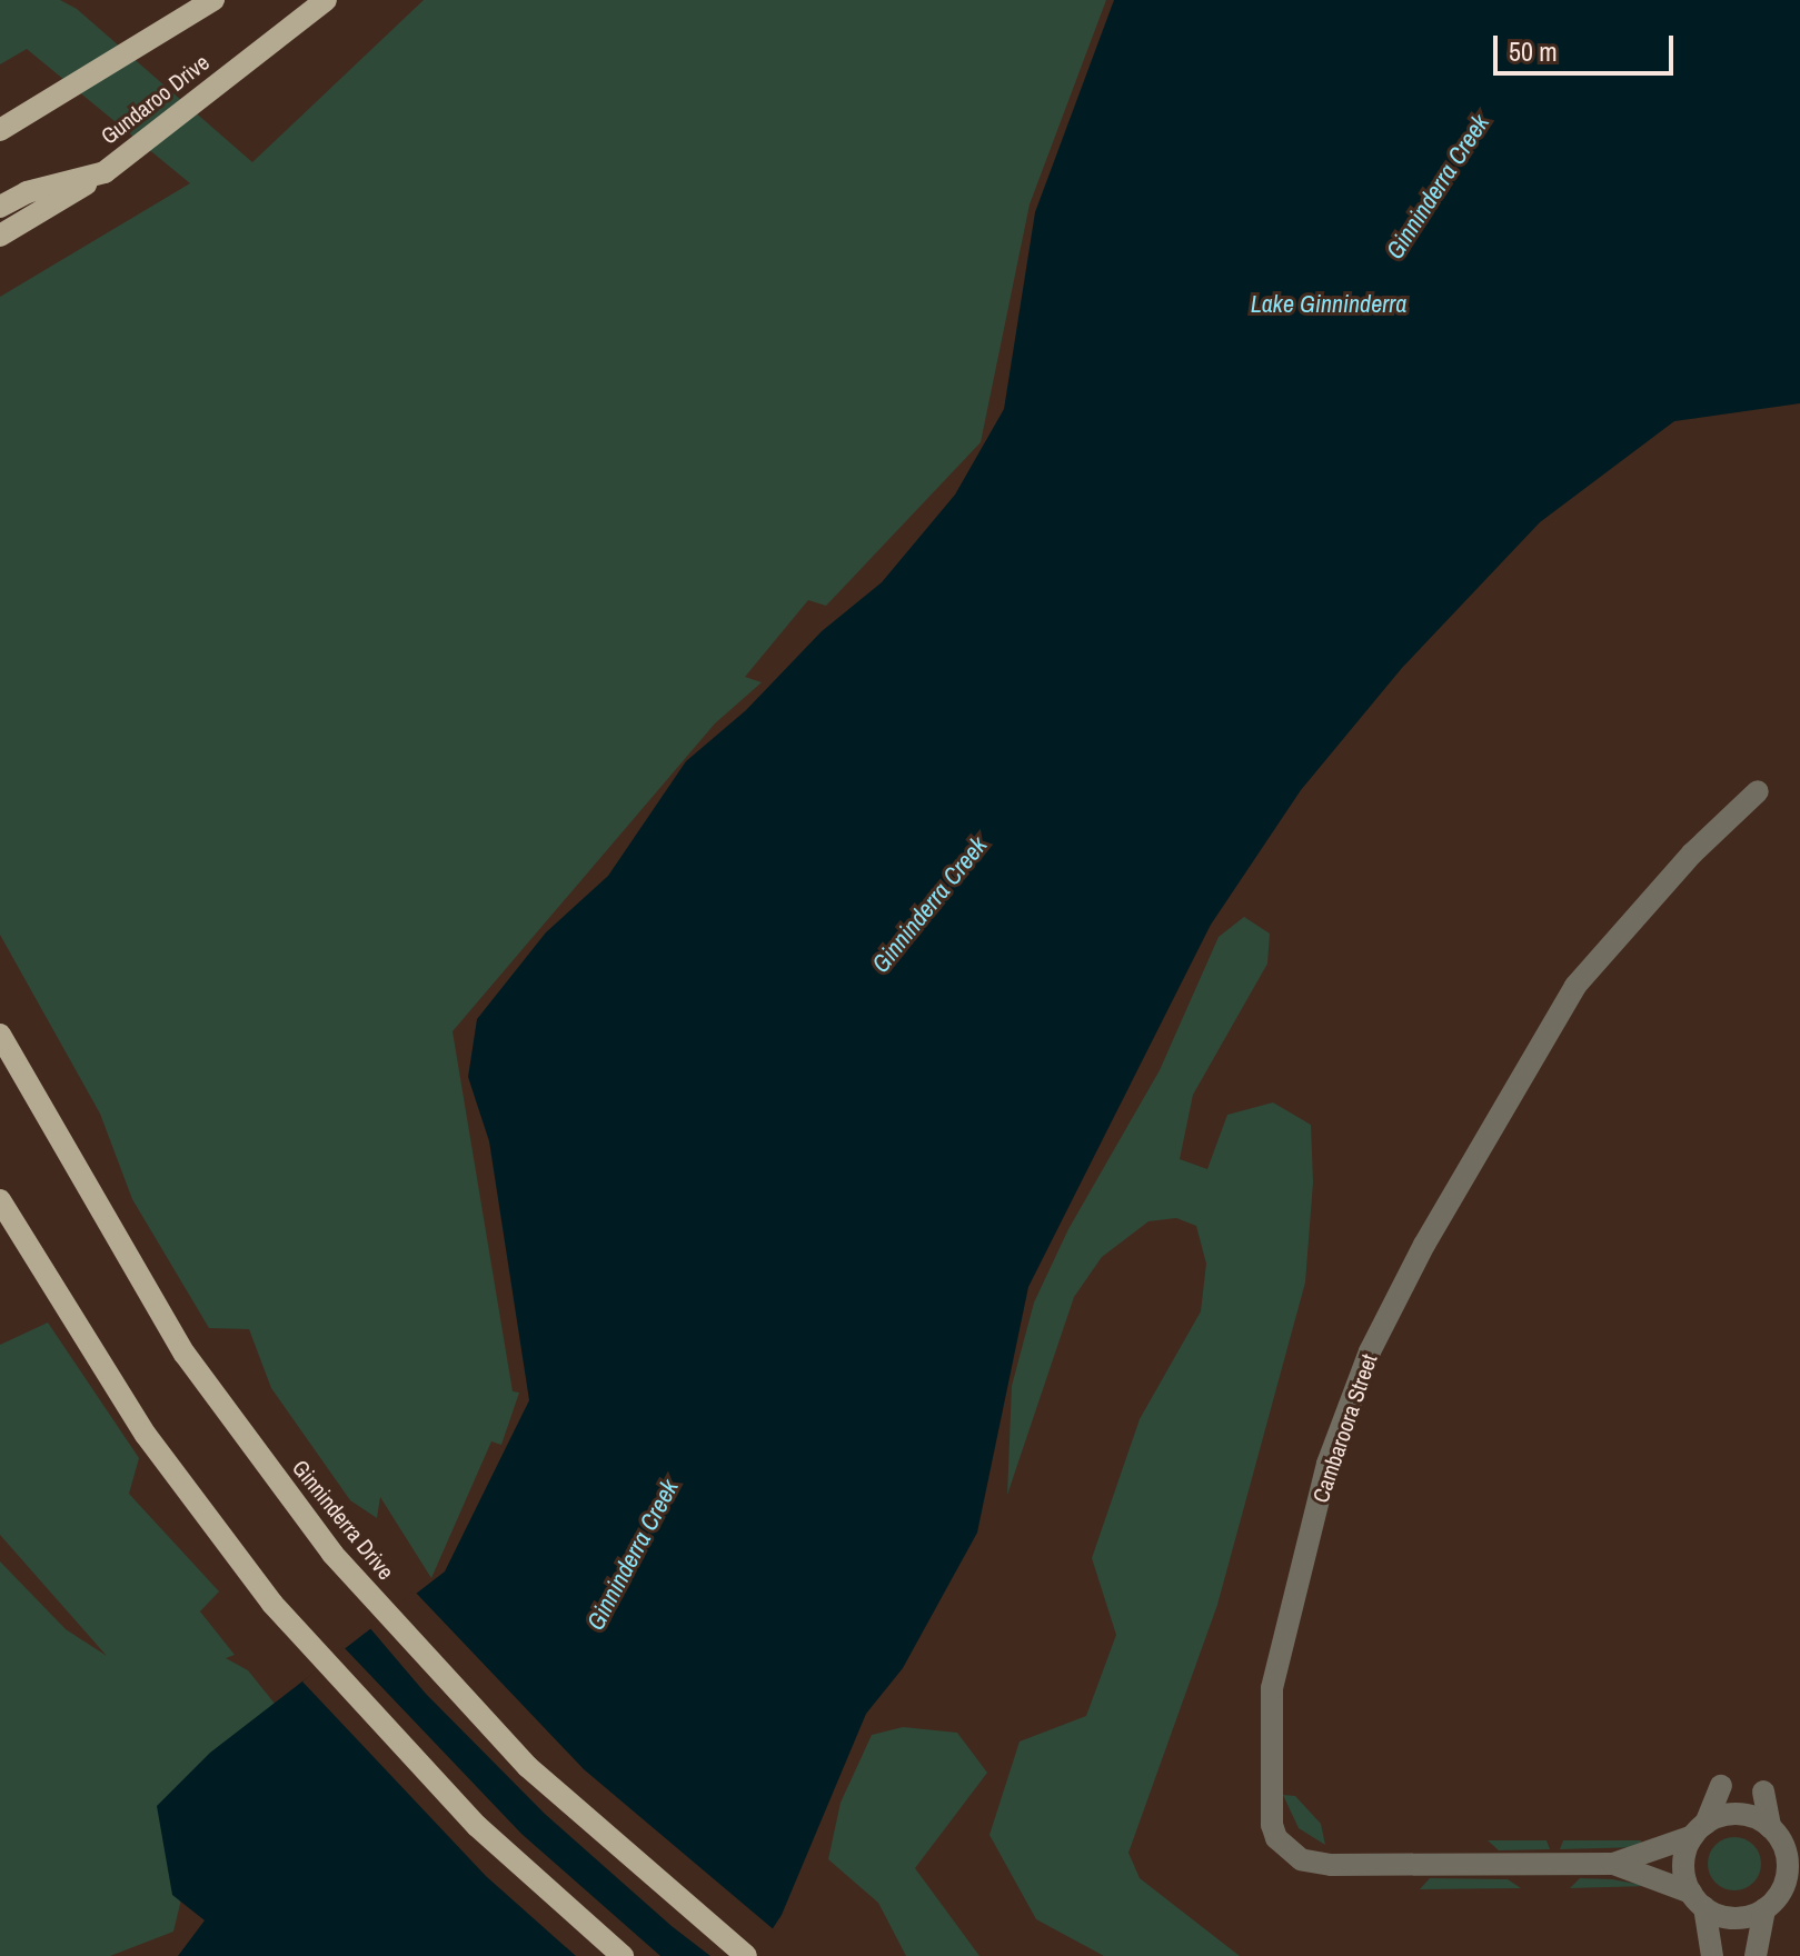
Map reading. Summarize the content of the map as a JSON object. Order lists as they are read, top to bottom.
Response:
{
  "streets": {
    "main road": ["Gundaroo Drive", "Ginninderra Drive"],
    "street": ["Cambaroora Street"]
  },
  "water": ["Ginninderra Creek", "Lake Ginninderra"],
  "scale_bar": "50 m"
}
